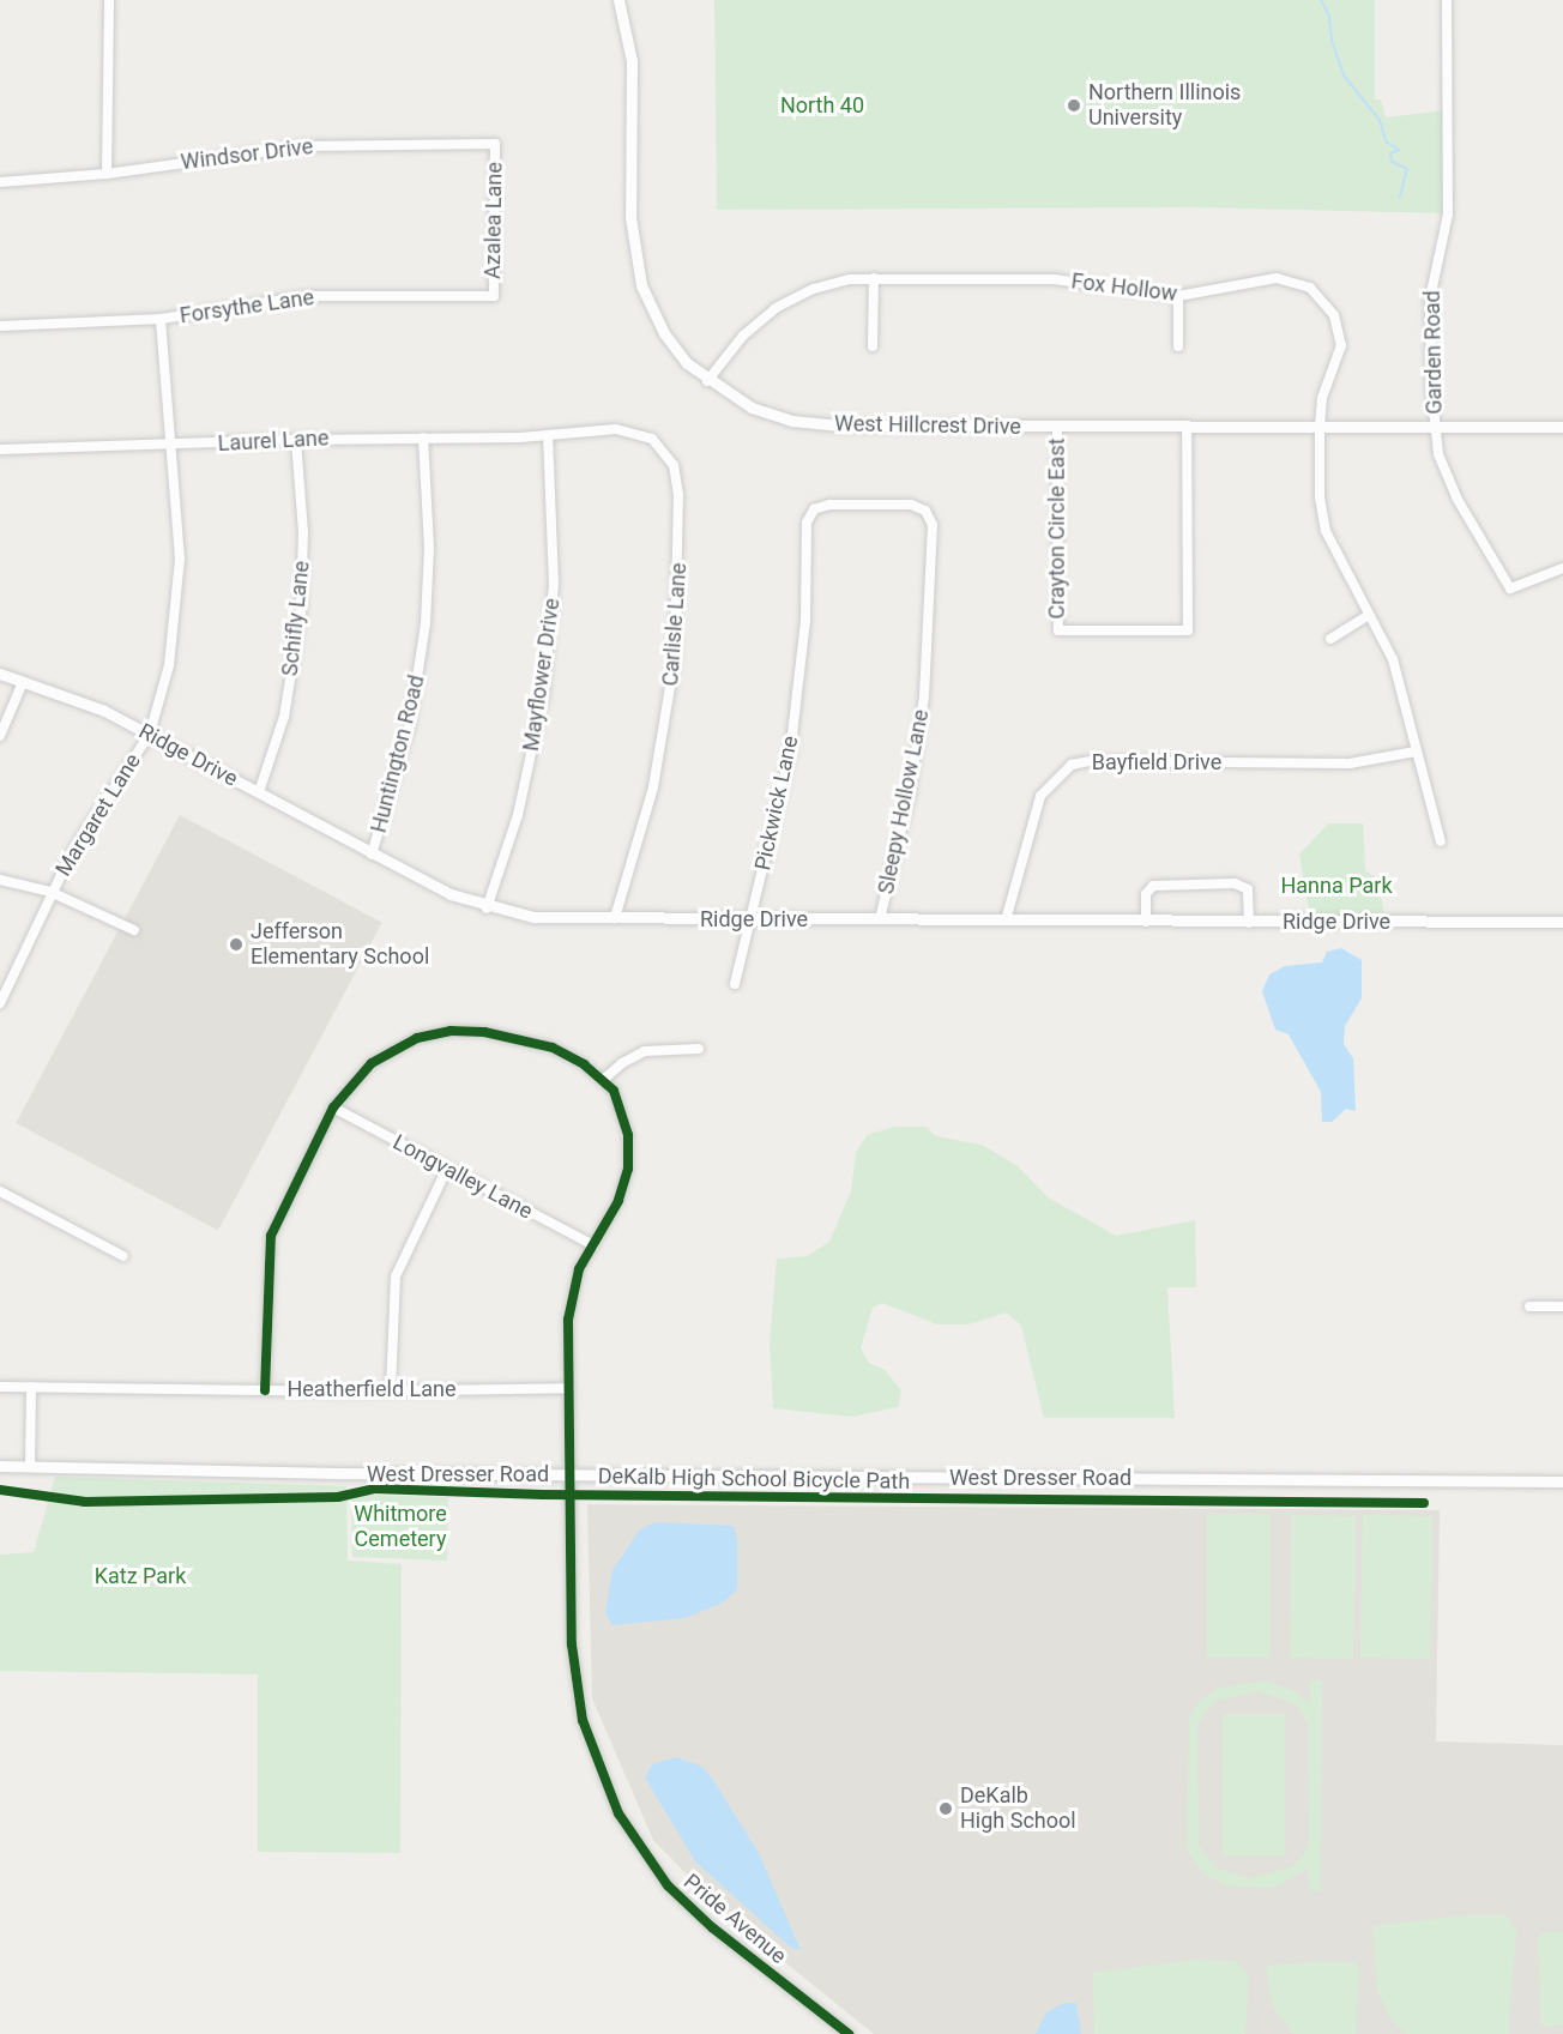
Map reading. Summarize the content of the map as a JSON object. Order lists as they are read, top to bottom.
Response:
{
  "streets": {
    "street": [
      "Windsor Drive",
      "Azalea Lane",
      "Fox Hollow",
      "Forsythe Lane",
      "Garden Road",
      "West Hillcrest Drive",
      "Laurel Lane",
      "Crayton Circle East",
      "Schifly Lane",
      "Carlisle Lane",
      "Mayflower Drive",
      "Huntington Road",
      "Ridge Drive",
      "Bayfield Drive",
      "Sleepy Hollow Lane",
      "Pickwick Lane",
      "Margaret Lane",
      "Longvalley Lane",
      "Heatherfield Lane",
      "West Dresser Road",
      "Pride Avenue"
    ],
    "cycle path": ["DeKalb High School Bicycle Path"]
  },
  "crossings": [
    ["Windsor Drive", "Azalea Lane"],
    ["Azalea Lane", "Forsythe Lane"],
    ["Fox Hollow", "West Hillcrest Drive"],
    ["Fox Hollow", "Bayfield Drive"],
    ["Forsythe Lane", "Margaret Lane"],
    ["Garden Road", "West Hillcrest Drive"],
    ["West Hillcrest Drive", "Crayton Circle East"],
    ["Laurel Lane", "Schifly Lane"],
    ["Laurel Lane", "Carlisle Lane"],
    ["Laurel Lane", "Mayflower Drive"],
    ["Laurel Lane", "Huntington Road"],
    ["Laurel Lane", "Margaret Lane"],
    ["Schifly Lane", "Ridge Drive"],
    ["Carlisle Lane", "Mayflower Drive"],
    ["Carlisle Lane", "Ridge Drive"],
    ["Mayflower Drive", "Ridge Drive"],
    ["Huntington Road", "Ridge Drive"],
    ["Ridge Drive", "Bayfield Drive"],
    ["Ridge Drive", "Sleepy Hollow Lane"],
    ["Ridge Drive", "Pickwick Lane"],
    ["Ridge Drive", "Margaret Lane"],
    ["Sleepy Hollow Lane", "Pickwick Lane"],
    ["Longvalley Lane", "Pride Avenue"],
    ["Heatherfield Lane", "Pride Avenue"],
    ["West Dresser Road", "Pride Avenue"]
  ],
  "parks": [
    "North 40",
    "Hanna Park",
    "Whitmore Cemetery",
    "Katz Park"
  ],
  "places": ["Northern Illinois University", "Jefferson Elementary School", "DeKalb High School"]
}
